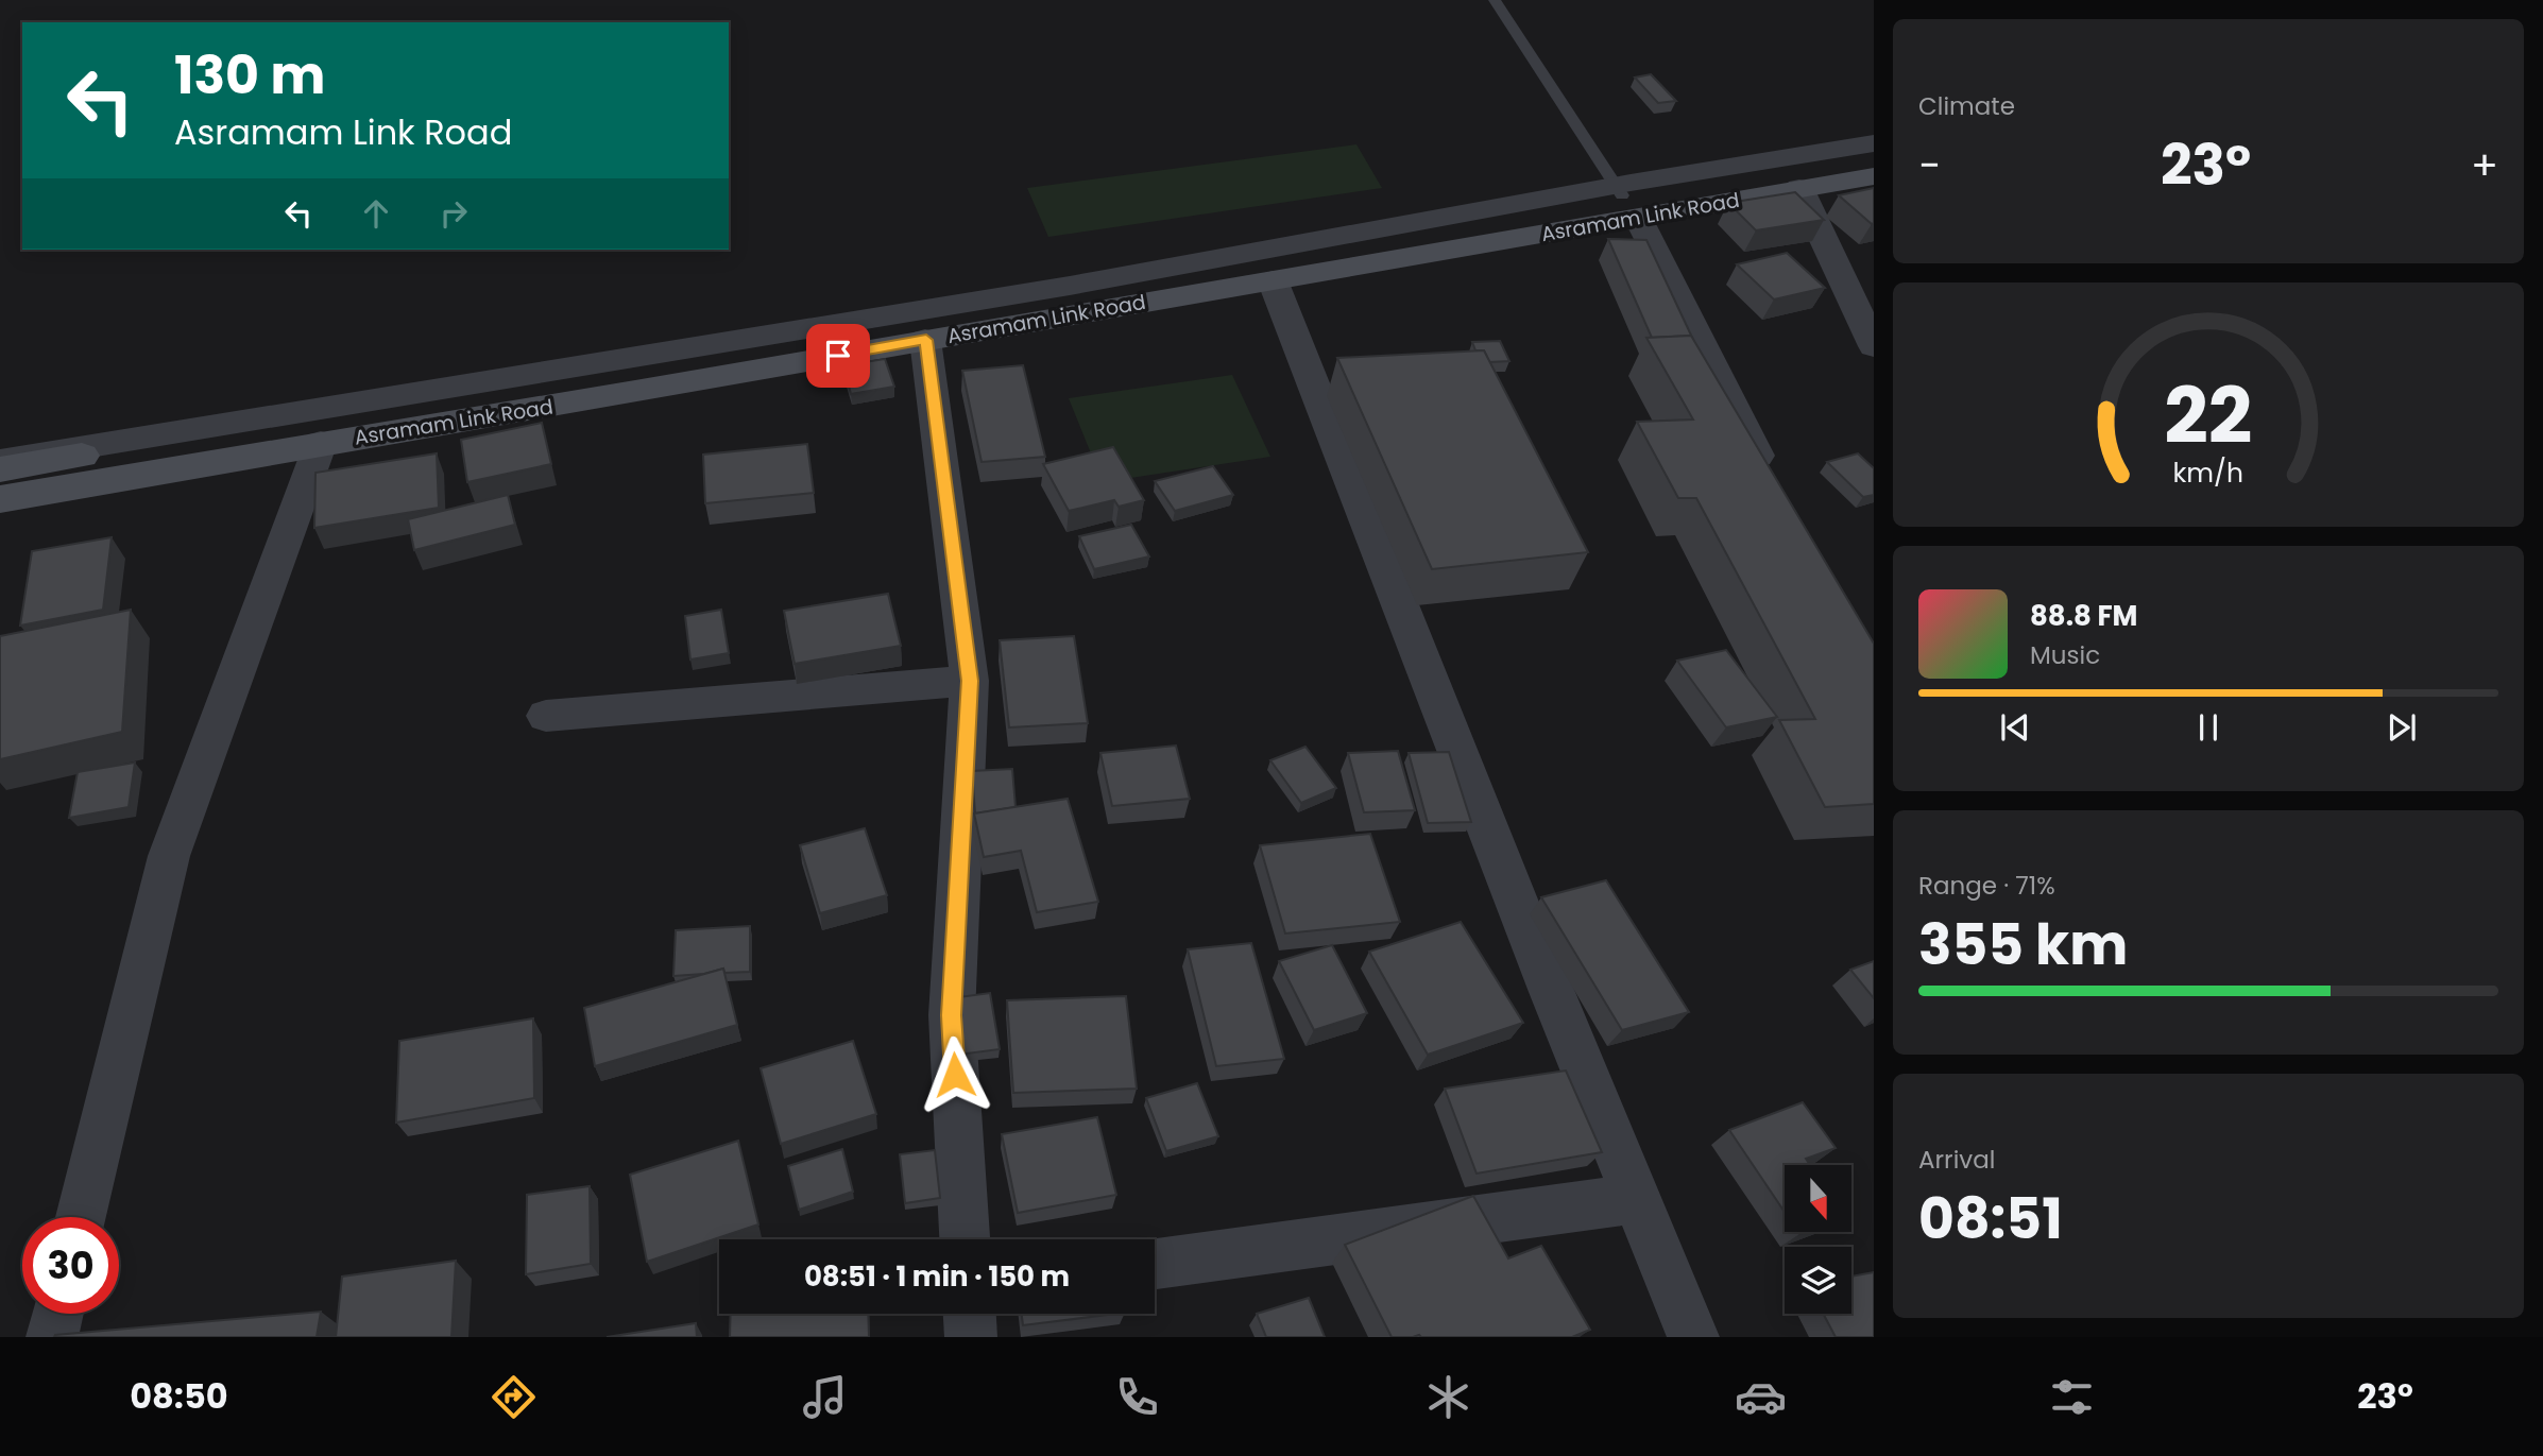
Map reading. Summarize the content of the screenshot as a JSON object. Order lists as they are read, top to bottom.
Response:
{
  "streets": {
    "main road": ["Asramam Link Road"]
  },
  "north": "bottom",
  "page": {
    "tile": [
      "Climate",
      ["Range · 71%", "355 km"],
      ["Arrival", "08:51"]
    ],
    "turn": ["130 m", "Asramam Link Road"],
    "heat": ["−", "23°", "+"],
    "song": ["88.8 FM", "Music"],
    "limit": "30",
    "trip": "08:51 · 1 min · 150 m",
    "tabs": ["08:50", "23°"],
    "gauge": ["22", "km/h"]
  }
}
